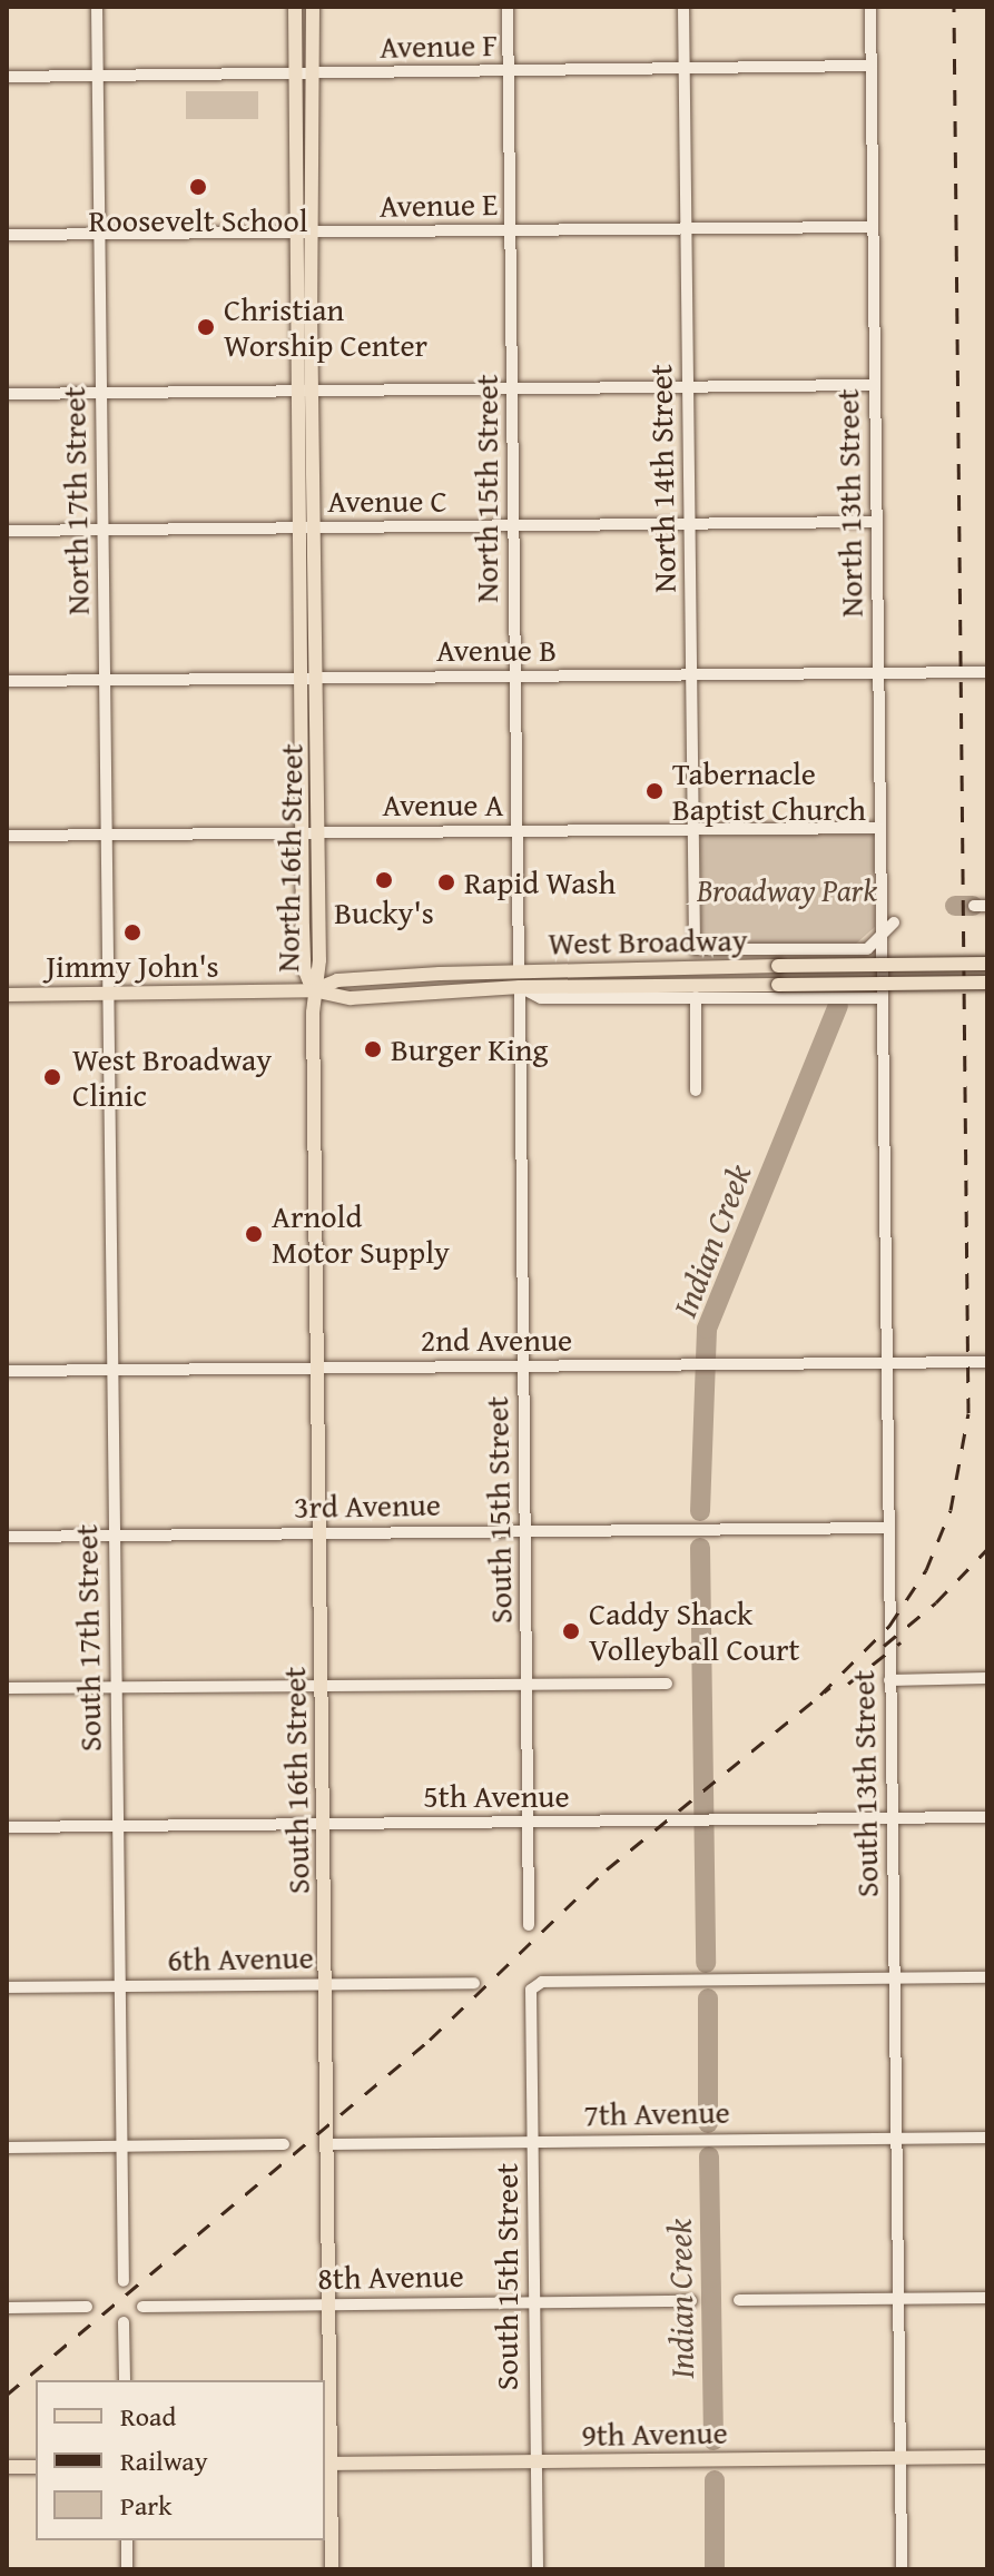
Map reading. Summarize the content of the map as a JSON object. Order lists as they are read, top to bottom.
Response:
{
  "streets": {
    "main road": [
      "North 16th Street",
      "West Broadway",
      "South 16th Street",
      "9th Avenue"
    ],
    "street": [
      "Avenue F",
      "Avenue E",
      "North 14th Street",
      "North 15th Street",
      "North 17th Street",
      "Avenue C",
      "North 13th Street",
      "Avenue B",
      "Avenue A",
      "2nd Avenue",
      "3rd Avenue",
      "South 15th Street",
      "South 17th Street",
      "South 13th Street",
      "5th Avenue",
      "6th Avenue",
      "7th Avenue",
      "8th Avenue"
    ]
  },
  "crossings": [
    ["Avenue F", "North 14th Street"],
    ["Avenue F", "North 15th Street"],
    ["Avenue F", "North 17th Street"],
    ["Avenue F", "North 13th Street"],
    ["Avenue F", "North 16th Street"],
    ["Avenue E", "North 14th Street"],
    ["Avenue E", "North 15th Street"],
    ["Avenue E", "North 17th Street"],
    ["Avenue E", "North 13th Street"],
    ["Avenue E", "North 16th Street"],
    ["North 14th Street", "Avenue C"],
    ["North 14th Street", "North 13th Street"],
    ["North 14th Street", "Avenue B"],
    ["North 14th Street", "Avenue A"],
    ["North 15th Street", "Avenue C"],
    ["North 15th Street", "Avenue B"],
    ["North 15th Street", "Avenue A"],
    ["North 15th Street", "West Broadway"],
    ["North 17th Street", "Avenue C"],
    ["North 17th Street", "Avenue B"],
    ["North 17th Street", "Avenue A"],
    ["North 17th Street", "West Broadway"],
    ["North 17th Street", "South 17th Street"],
    ["Avenue C", "North 13th Street"],
    ["Avenue C", "North 16th Street"],
    ["North 13th Street", "Avenue B"],
    ["North 13th Street", "Avenue A"],
    ["North 13th Street", "South 13th Street"],
    ["Avenue B", "North 16th Street"],
    ["Avenue A", "North 16th Street"],
    ["North 16th Street", "West Broadway"],
    ["North 16th Street", "South 16th Street"],
    ["West Broadway", "South 15th Street"],
    ["West Broadway", "South 17th Street"],
    ["West Broadway", "South 16th Street"],
    ["2nd Avenue", "South 15th Street"],
    ["2nd Avenue", "South 17th Street"],
    ["2nd Avenue", "South 16th Street"],
    ["2nd Avenue", "South 13th Street"],
    ["3rd Avenue", "South 15th Street"],
    ["3rd Avenue", "South 17th Street"],
    ["3rd Avenue", "South 16th Street"],
    ["3rd Avenue", "South 13th Street"],
    ["South 15th Street", "South 13th Street"],
    ["South 15th Street", "5th Avenue"],
    ["South 15th Street", "7th Avenue"],
    ["South 15th Street", "8th Avenue"],
    ["South 15th Street", "9th Avenue"],
    ["South 17th Street", "5th Avenue"],
    ["South 17th Street", "6th Avenue"],
    ["South 16th Street", "5th Avenue"],
    ["South 16th Street", "6th Avenue"],
    ["South 16th Street", "7th Avenue"],
    ["South 16th Street", "8th Avenue"],
    ["South 16th Street", "9th Avenue"],
    ["South 13th Street", "5th Avenue"],
    ["South 13th Street", "7th Avenue"],
    ["South 13th Street", "9th Avenue"]
  ],
  "water": ["Indian Creek"],
  "parks": ["Broadway Park"],
  "places": [
    "Roosevelt School",
    "Christian Worship Center",
    "Tabernacle Baptist Church",
    "Bucky's",
    "Rapid Wash",
    "Jimmy John's",
    "Burger King",
    "West Broadway Clinic",
    "Arnold Motor Supply",
    "Caddy Shack Volleyball Court"
  ],
  "legend": ["Road", "Railway", "Park"]
}
